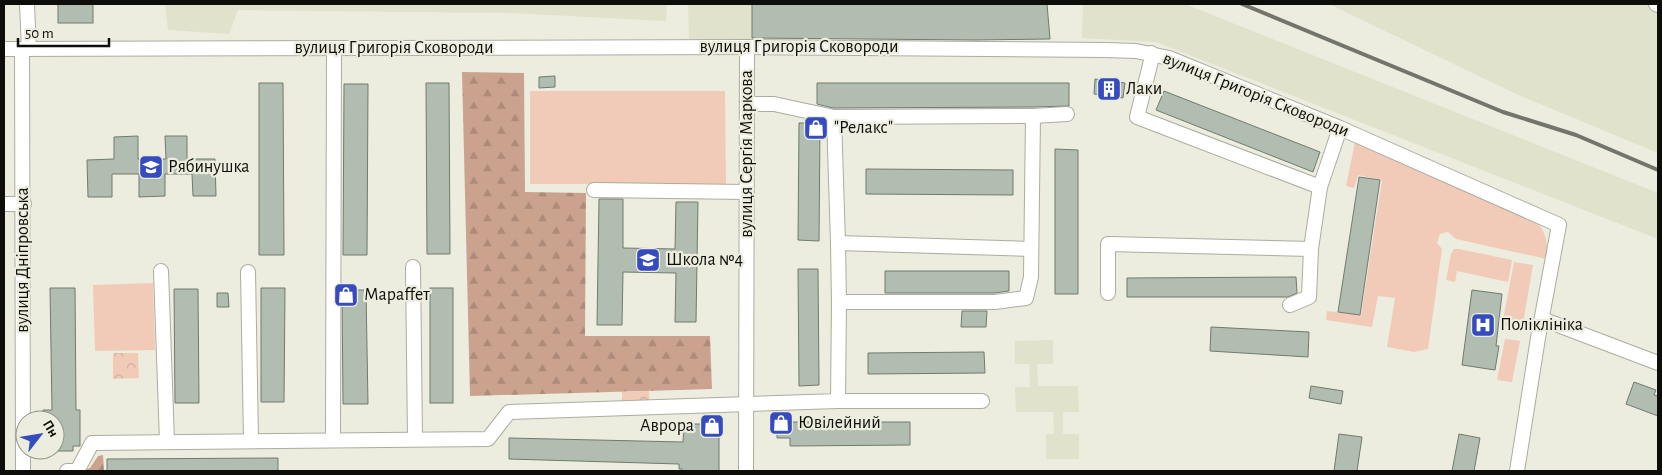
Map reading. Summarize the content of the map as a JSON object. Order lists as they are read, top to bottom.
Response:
{
  "streets": {
    "street": ["вулиця Григорія Сковороди", "вулиця Сергія Маркова", "вулиця Дніпровська"]
  },
  "crossings": [
    ["вулиця Григорія Сковороди", "вулиця Сергія Маркова"],
    ["вулиця Григорія Сковороди", "вулиця Дніпровська"]
  ],
  "places": {
    "building": ["Лаки"],
    "shop": [
      "\"Релакс\"",
      "Мараffет",
      "Ювілейний",
      "Аврора"
    ],
    "school or university": ["Рябинушка", "Школа №4"],
    "hospital": ["Поліклініка"]
  },
  "scale_bar": "50 m",
  "north": "top right"
}
